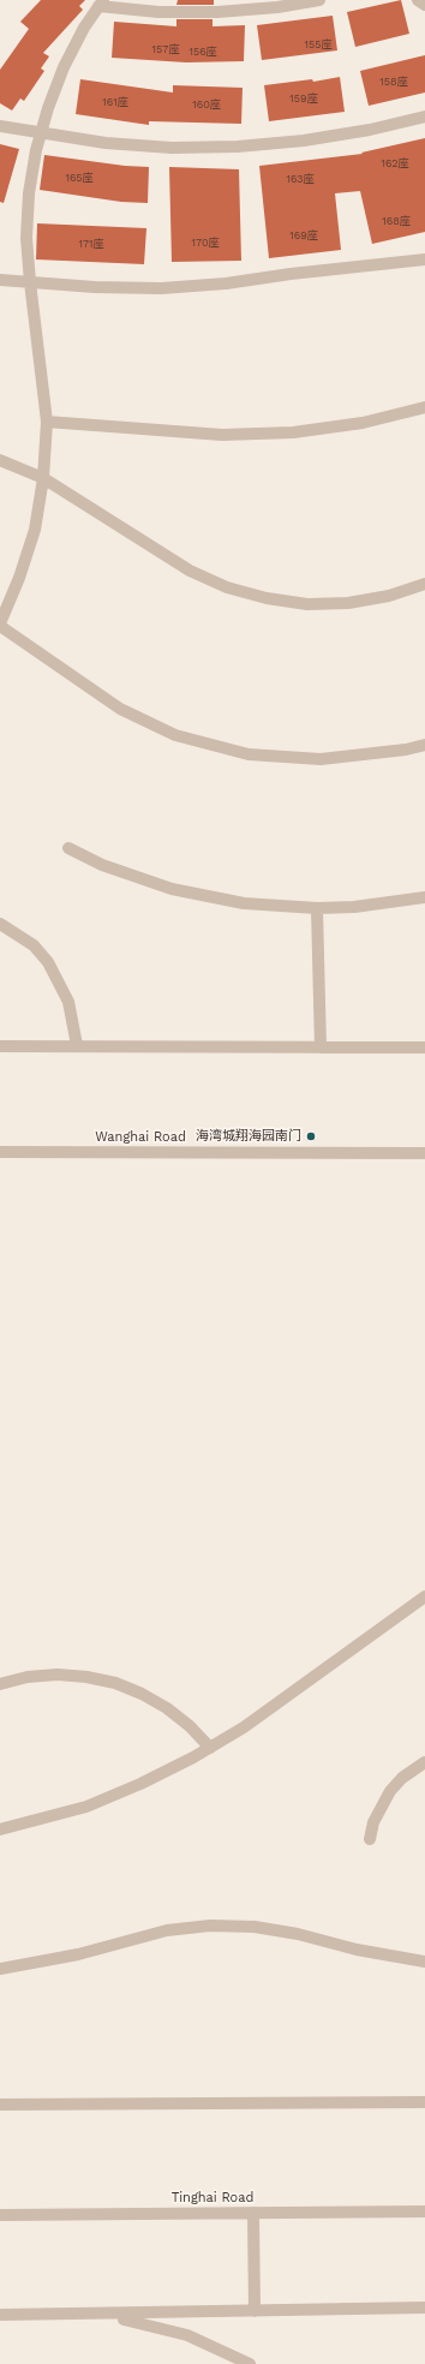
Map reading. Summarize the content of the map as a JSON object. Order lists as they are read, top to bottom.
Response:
{
  "streets": {
    "street": ["Wanghai Road", "Tinghai Road"]
  },
  "places": ["海湾城翔海园南门"],
  "house_numbers": [
    "155座",
    "157座",
    "156座",
    "158座",
    "159座",
    "161座",
    "160座",
    "162座",
    "165座",
    "163座",
    "168座",
    "169座",
    "170座",
    "171座"
  ]
}
